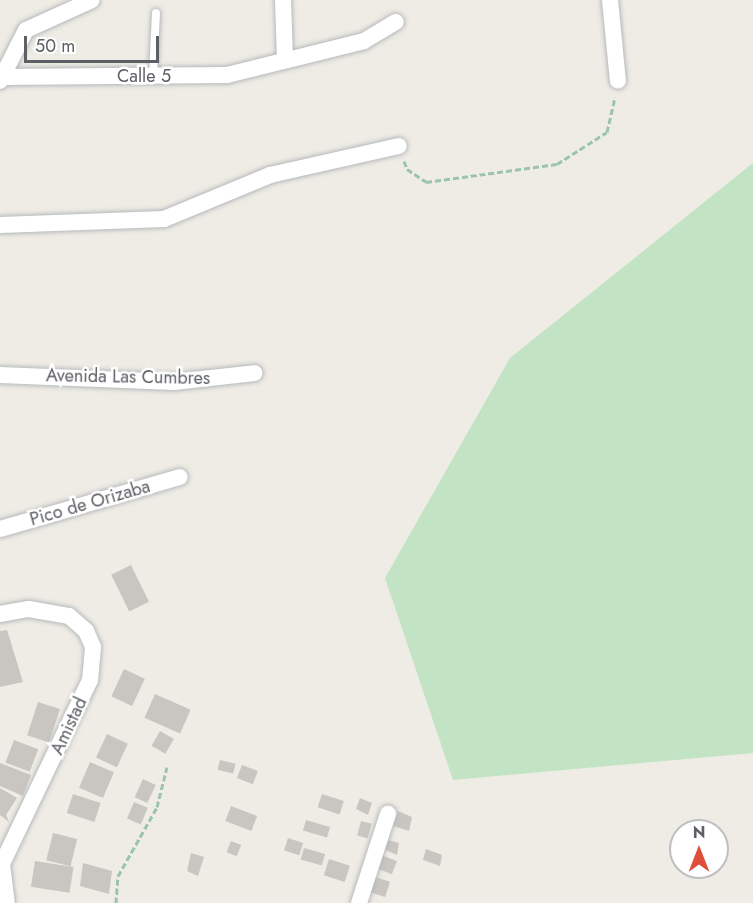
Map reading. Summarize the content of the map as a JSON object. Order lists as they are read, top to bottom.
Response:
{
  "streets": {
    "street": [
      "Calle 5",
      "Avenida Las Cumbres",
      "Pico de Orizaba",
      "Amistad"
    ]
  },
  "scale_bar": "50 m",
  "north": "top"
}
